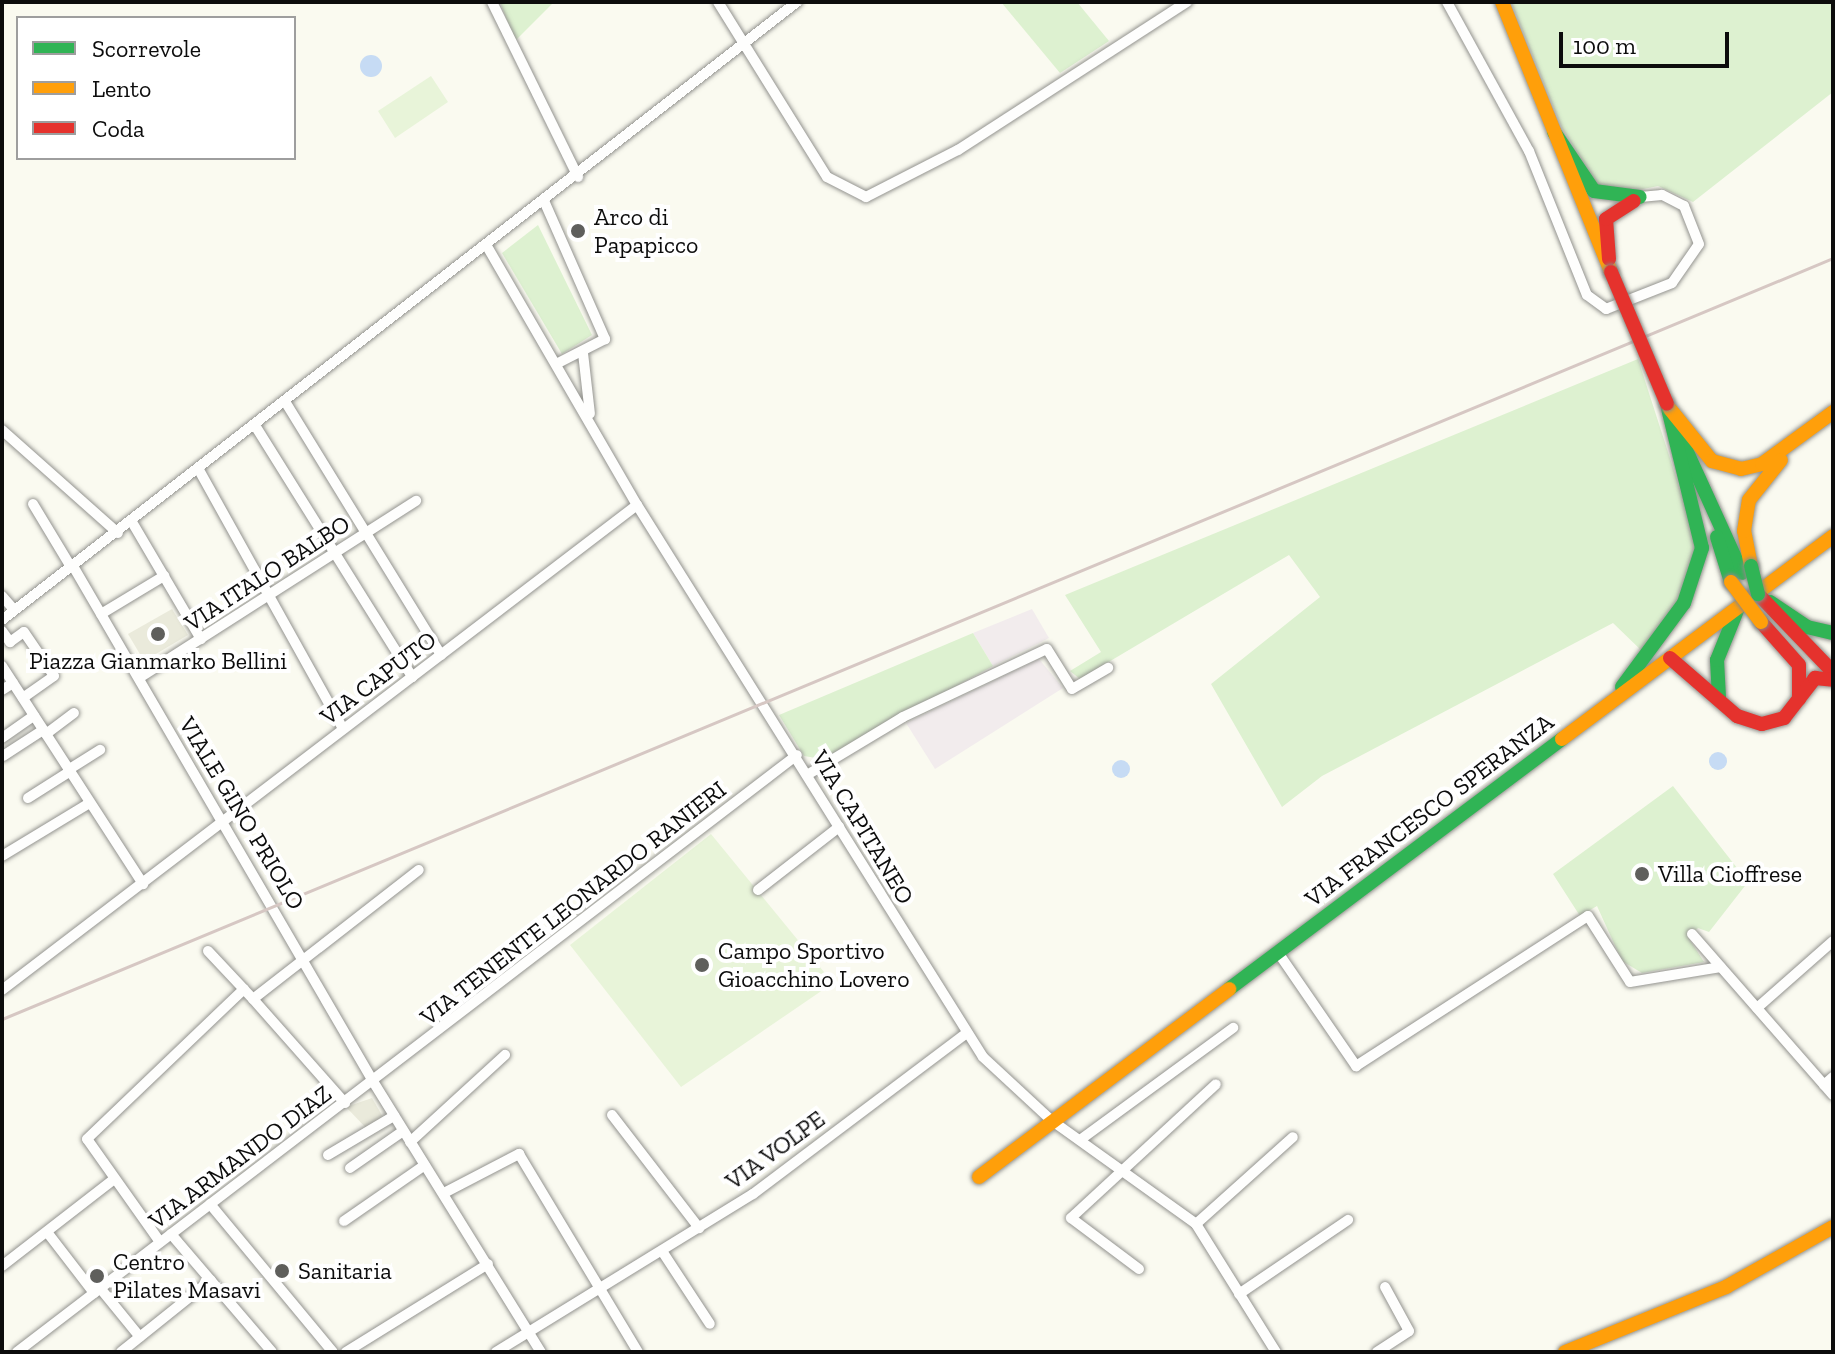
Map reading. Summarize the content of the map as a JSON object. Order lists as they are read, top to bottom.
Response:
{
  "streets": {
    "main road": ["VIA FRANCESCO SPERANZA"],
    "street": [
      "VIA ITALO BALBO",
      "VIA CAPUTO",
      "VIALE GINO PRIOLO",
      "VIA CAPITANEO",
      "VIA TENENTE LEONARDO RANIERI",
      "VIA VOLPE",
      "VIA ARMANDO DIAZ"
    ]
  },
  "crossings": [
    ["VIA ITALO BALBO", "VIALE GINO PRIOLO"],
    ["VIA CAPUTO", "VIALE GINO PRIOLO"],
    ["VIA CAPUTO", "VIA CAPITANEO"],
    ["VIA FRANCESCO SPERANZA", "VIA CAPITANEO"],
    ["VIALE GINO PRIOLO", "VIA TENENTE LEONARDO RANIERI"],
    ["VIALE GINO PRIOLO", "VIA VOLPE"],
    ["VIALE GINO PRIOLO", "VIA ARMANDO DIAZ"],
    ["VIA CAPITANEO", "VIA TENENTE LEONARDO RANIERI"],
    ["VIA CAPITANEO", "VIA VOLPE"],
    ["VIA TENENTE LEONARDO RANIERI", "VIA ARMANDO DIAZ"]
  ],
  "places": [
    "Arco di Papapicco",
    "Piazza Gianmarko Bellini",
    "Villa Cioffrese",
    "Campo Sportivo Gioacchino Lovero",
    "Sanitaria",
    "Centro Pilates Masavi"
  ],
  "legend": ["Scorrevole", "Lento", "Coda"],
  "scale_bar": "100 m"
}
